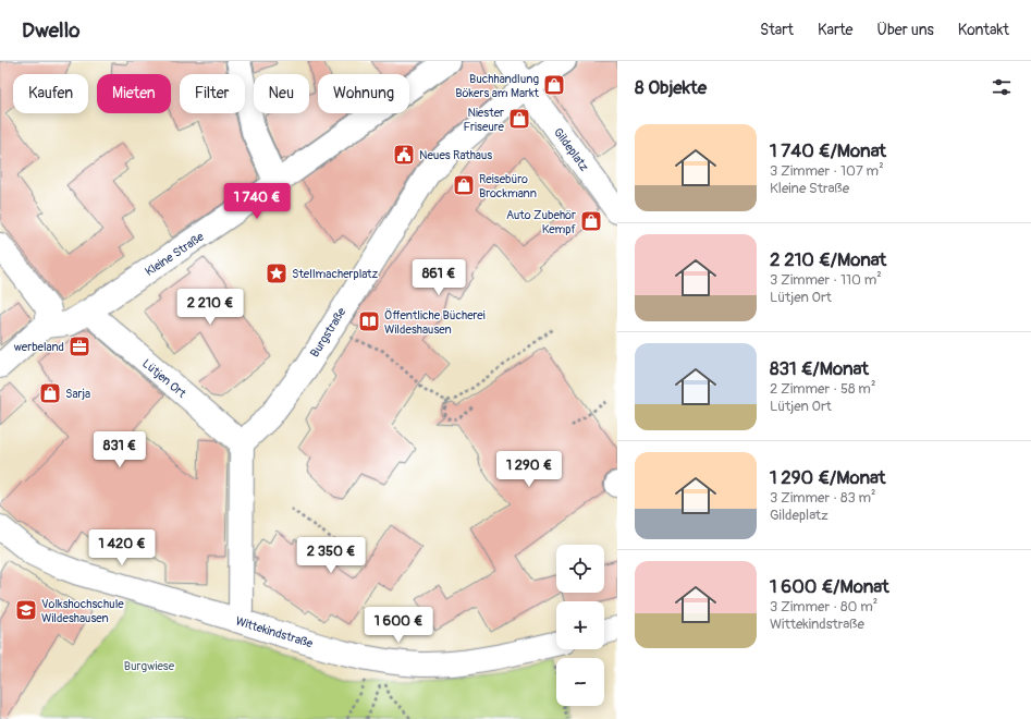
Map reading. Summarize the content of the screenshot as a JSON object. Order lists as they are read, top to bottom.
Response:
{
  "streets": {
    "street": [
      "Gildeplatz",
      "Kleine Straße",
      "Burgstraße",
      "Lütjen Ort",
      "Wittekindstraße"
    ]
  },
  "crossings": [
    ["Gildeplatz", "Burgstraße"],
    ["Kleine Straße", "Lütjen Ort"],
    ["Burgstraße", "Lütjen Ort"]
  ],
  "parks": ["Burgwiese"],
  "places": {
    "shop": [
      "Buchhandlung Bökers am Markt",
      "Niester Friseure",
      "Reisebüro Brockmann",
      "Auto Zubehör Kempf",
      "Sarja"
    ],
    "public building": ["Neues Rathaus"],
    "place": ["Stellmacherplatz"],
    "library": ["Öffentliche Bücherei Wildeshausen"],
    "office": ["werbeland"],
    "school or university": ["Volkshochschule Wildeshausen"]
  },
  "page": {
    "header": "Dwello",
    "nav": [
      "Start",
      "Karte",
      "Über uns",
      "Kontakt"
    ],
    "heading": "8 Objekte",
    "chip": [
      "Kaufen",
      "Mieten",
      "Filter",
      "Neu",
      "Wohnung"
    ],
    "list": [
      {
        "name": "1 740 €/Monat",
        "note": "3 Zimmer · 107 m² · Kleine Straße"
      },
      {
        "name": "2 210 €/Monat",
        "note": "3 Zimmer · 110 m² · Lütjen Ort"
      },
      {
        "name": "831 €/Monat",
        "note": "2 Zimmer · 58 m² · Lütjen Ort"
      },
      {
        "name": "1 290 €/Monat",
        "note": "3 Zimmer · 83 m² · Gildeplatz"
      },
      {
        "name": "1 600 €/Monat",
        "note": "3 Zimmer · 80 m² · Wittekindstraße"
      }
    ],
    "price": [
      "1 740 €",
      "861 €",
      "2 210 €",
      "831 €",
      "1 290 €",
      "1 420 €",
      "2 350 €",
      "1 600 €"
    ],
    "map_buttons": ["+", "−"]
  }
}
